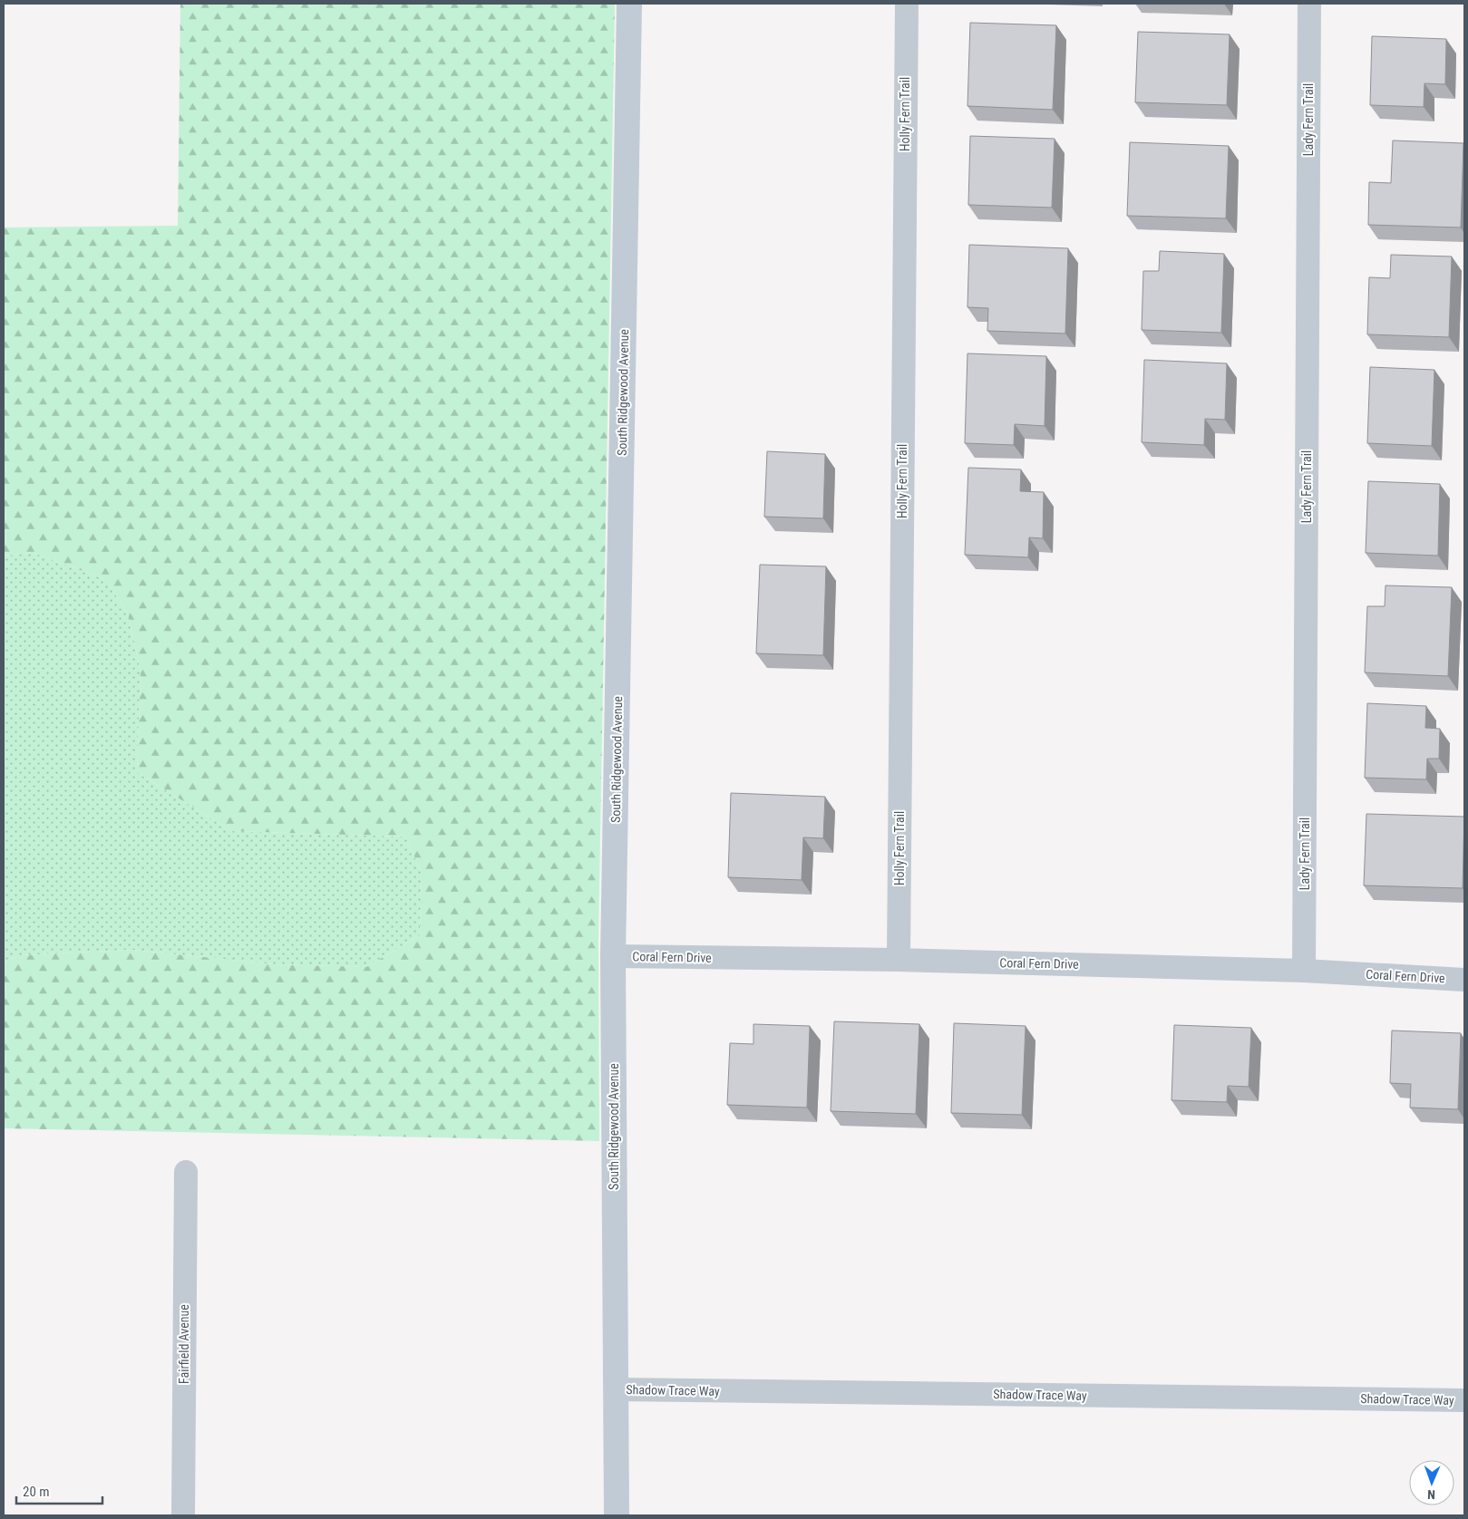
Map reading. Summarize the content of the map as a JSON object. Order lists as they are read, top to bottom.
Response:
{
  "streets": {
    "street": [
      "Holly Fern Trail",
      "Lady Fern Trail",
      "South Ridgewood Avenue",
      "Coral Fern Drive",
      "Fairfield Avenue",
      "Shadow Trace Way"
    ]
  },
  "crossings": [
    ["Holly Fern Trail", "Coral Fern Drive"],
    ["Lady Fern Trail", "Coral Fern Drive"],
    ["South Ridgewood Avenue", "Coral Fern Drive"],
    ["South Ridgewood Avenue", "Shadow Trace Way"]
  ],
  "scale_bar": "20 m",
  "north": "bottom"
}
